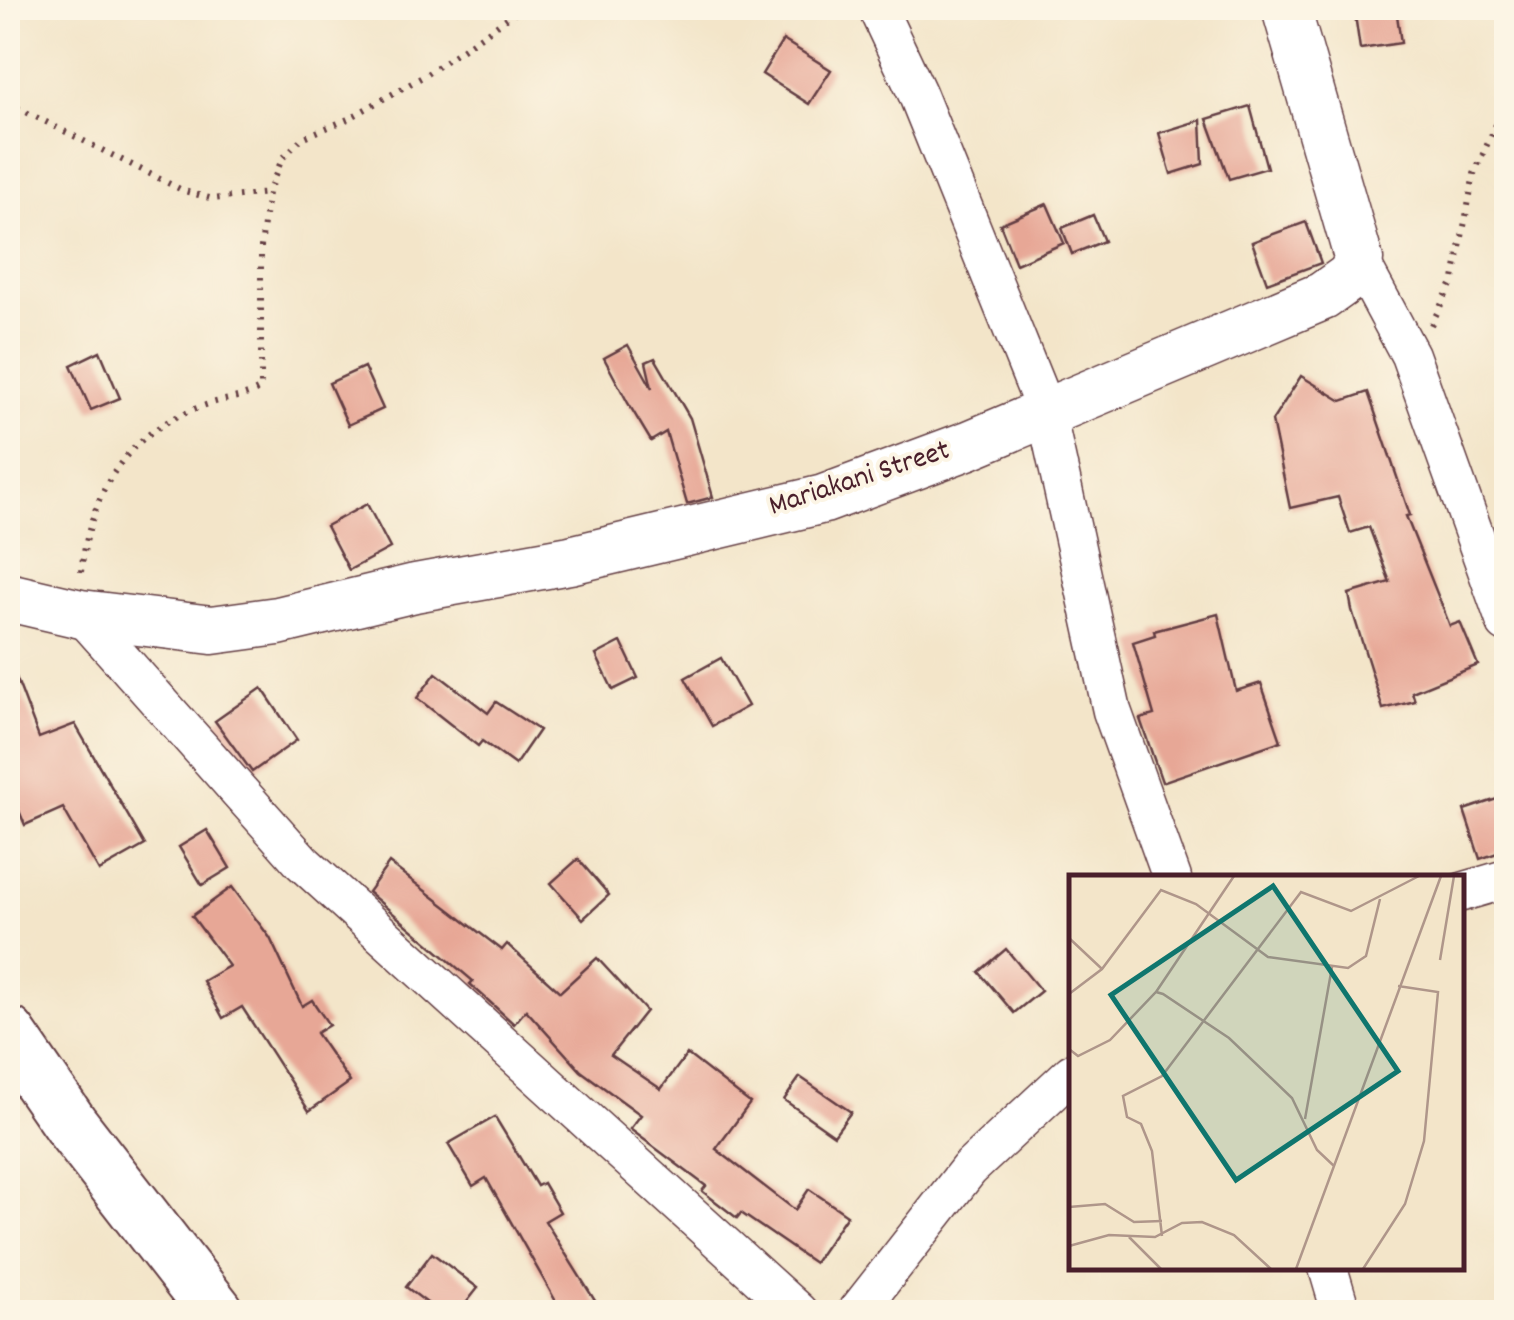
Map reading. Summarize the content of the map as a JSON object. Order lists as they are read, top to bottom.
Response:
{
  "streets": {
    "street": ["Mariakani Street"]
  }
}
